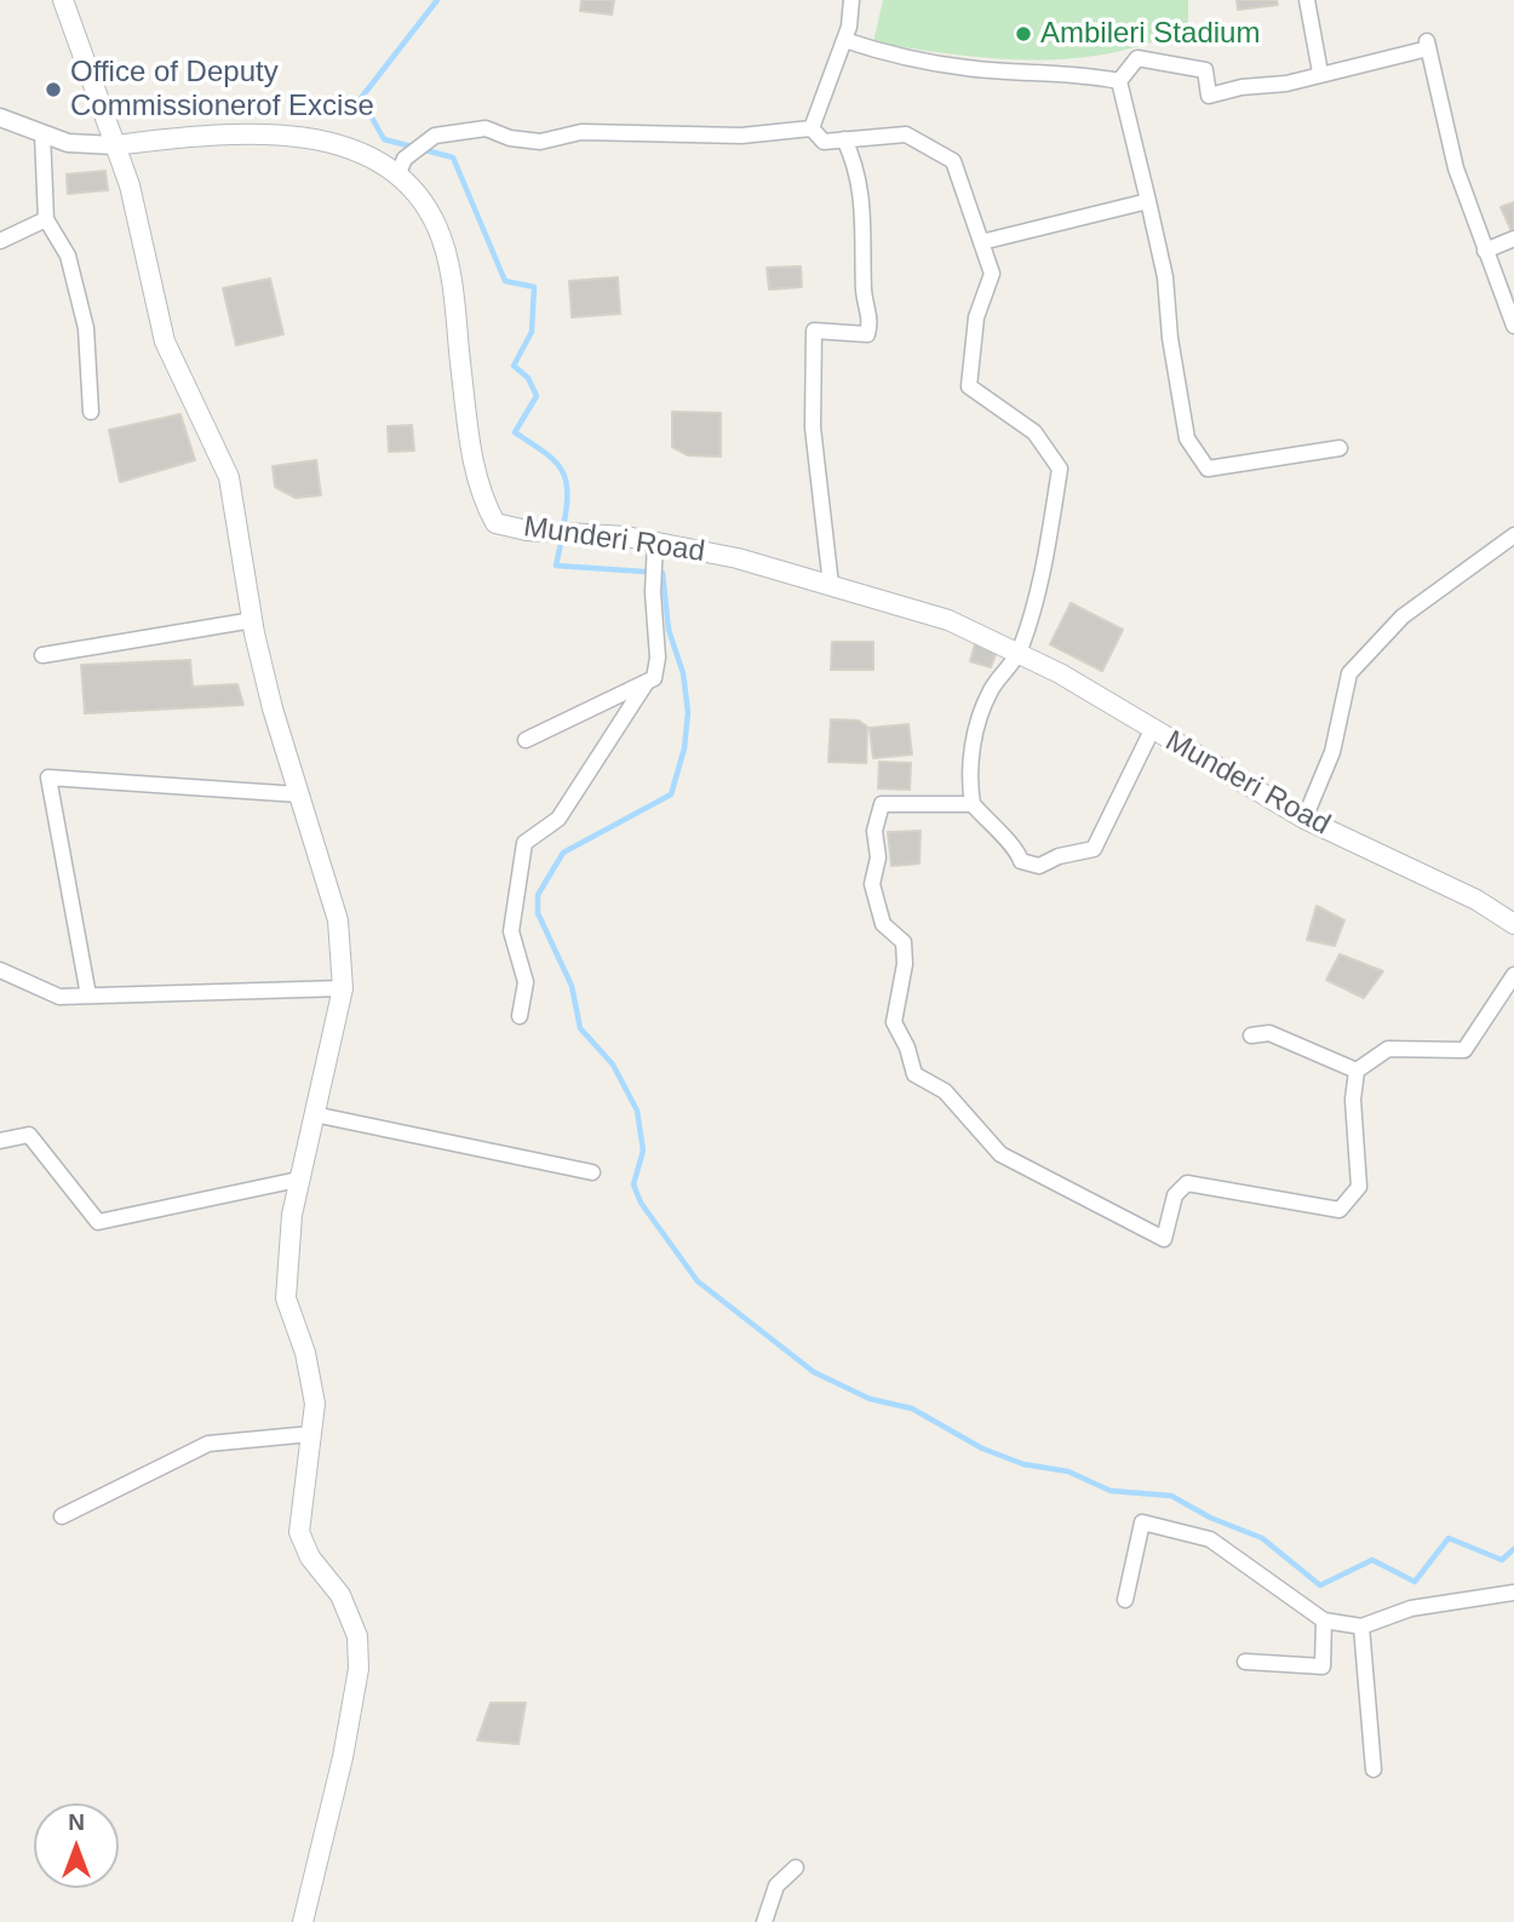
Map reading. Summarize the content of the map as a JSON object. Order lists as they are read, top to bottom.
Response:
{
  "streets": {
    "main road": ["Munderi Road"]
  },
  "places": ["Ambileri Stadium", "Office of Deputy Commissionerof Excise"],
  "north": "top"
}
